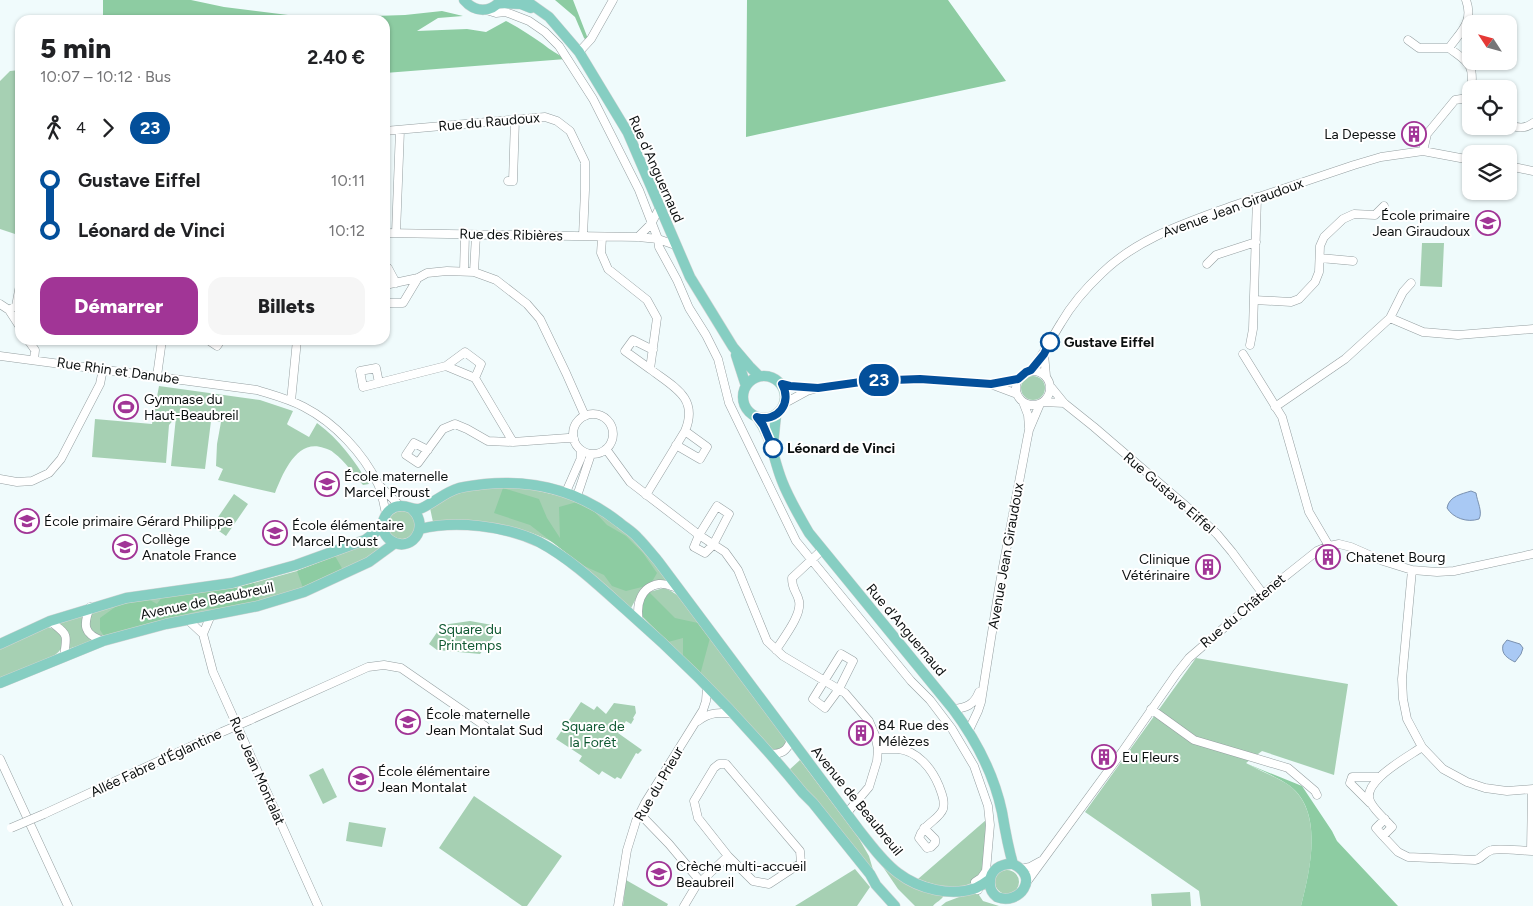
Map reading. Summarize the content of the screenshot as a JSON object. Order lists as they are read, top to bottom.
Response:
{
  "streets": {
    "main road": ["Rue d'Anguernaud", "Avenue de Beaubreuil"],
    "street": [
      "Rue du Raudoux",
      "Avenue Jean Giraudoux",
      "Rue des Ribières",
      "Rue Rhin et Danube",
      "Rue Gustave Eiffel",
      "Rue du Châtenet",
      "Allée Fabre d'Églantine",
      "Rue Jean Montalat",
      "Rue du Prieur"
    ]
  },
  "crossings": [
    ["Rue du Raudoux", "Rue des Ribières"],
    ["Rue d'Anguernaud", "Avenue Jean Giraudoux"],
    ["Rue d'Anguernaud", "Rue des Ribières"],
    ["Rue d'Anguernaud", "Avenue de Beaubreuil"],
    ["Rue d'Anguernaud", "Rue du Châtenet"],
    ["Avenue Jean Giraudoux", "Rue Gustave Eiffel"],
    ["Rue Rhin et Danube", "Avenue de Beaubreuil"],
    ["Rue Gustave Eiffel", "Rue du Châtenet"],
    ["Avenue de Beaubreuil", "Rue du Châtenet"]
  ],
  "parks": ["Square du Printemps", "Square de la Forêt"],
  "places": {
    "building": [
      "La Depesse",
      "Chatenet Bourg",
      "Clinique Vétérinaire",
      "84 Rue des Mélèzes",
      "Eu Fleurs"
    ],
    "school or university": [
      "École primaire Jean Giraudoux",
      "École maternelle Marcel Proust",
      "École primaire Gérard Philippe",
      "École élémentaire Marcel Proust",
      "Collège Anatole France",
      "École maternelle Jean Montalat Sud",
      "École élémentaire Jean Montalat",
      "Crèche multi-accueil Beaubreil"
    ],
    "other": ["Gustave Eiffel", "Léonard de Vinci"],
    "sports": ["Gymnase du Haut-Beaubreil"]
  },
  "lines": ["bus line 23"],
  "north": "top left",
  "page": {
    "on_map": "23",
    "heading": ["5 min", "10:07 – 10:12 · Bus", "2.40 €"],
    "legs": ["4", "23"],
    "list": [
      {
        "name": "Gustave Eiffel",
        "value": "10:11"
      },
      {
        "name": "Léonard de Vinci",
        "value": "10:12"
      }
    ],
    "buttons": ["Démarrer", "Billets"]
  }
}
